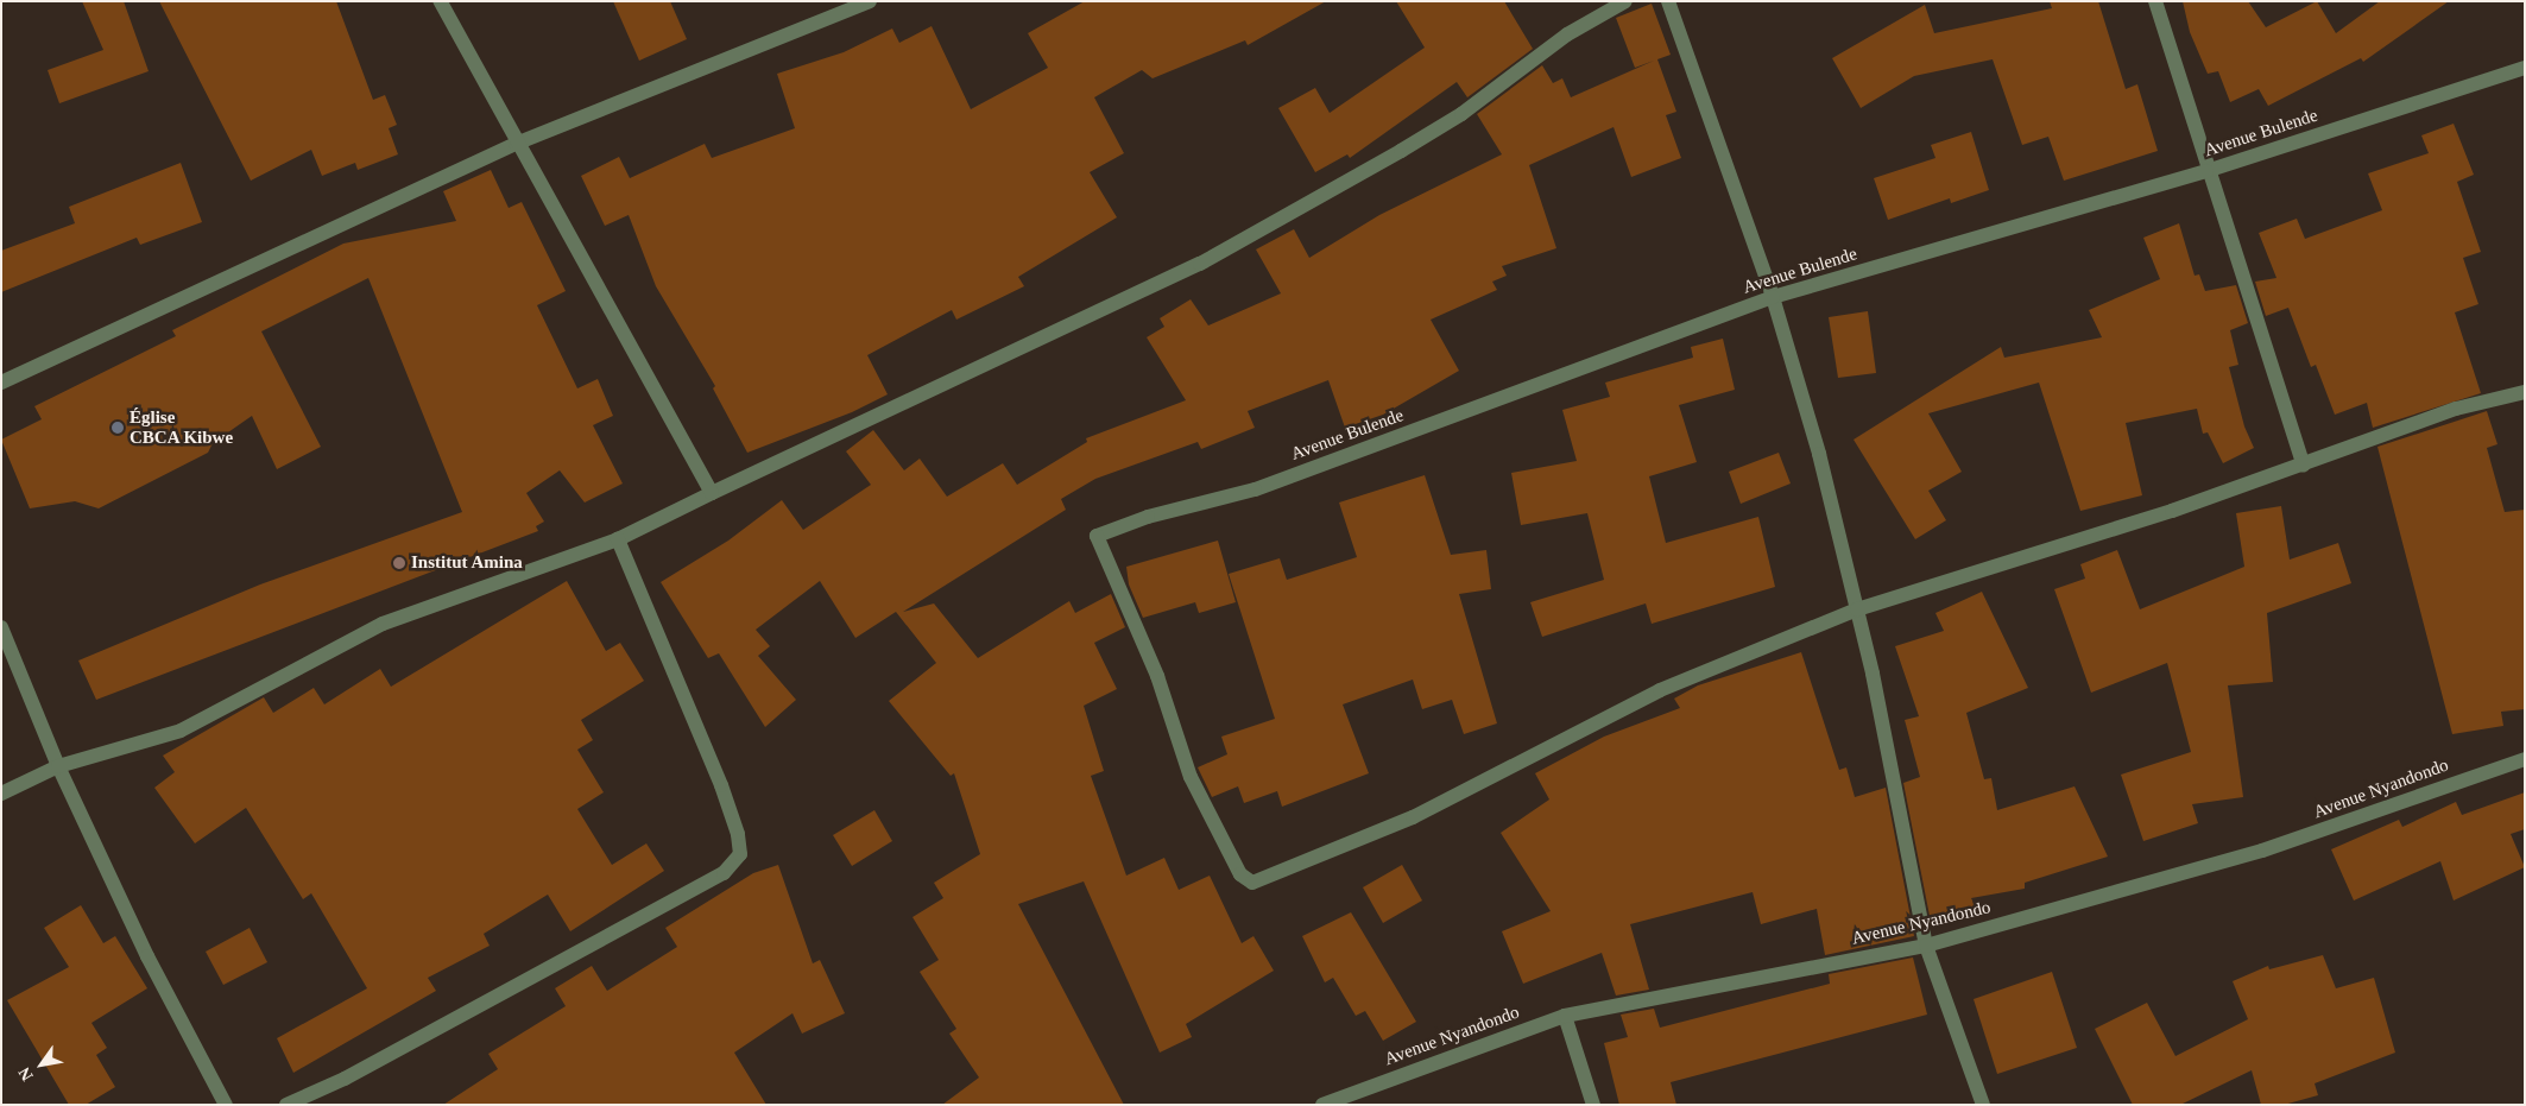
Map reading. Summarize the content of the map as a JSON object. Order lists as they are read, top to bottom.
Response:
{
  "streets": {
    "street": ["Avenue Bulende", "Avenue Nyandondo"]
  },
  "places": ["Église CBCA Kibwe", "Institut Amina"],
  "north": "bottom left"
}
